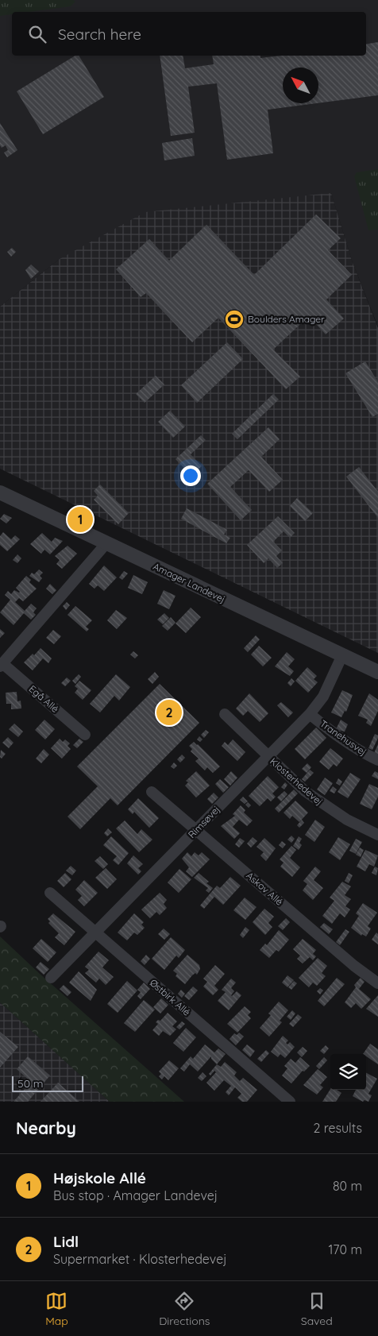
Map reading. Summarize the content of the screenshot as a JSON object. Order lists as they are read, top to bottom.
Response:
{
  "streets": {
    "street": [
      "Amager Landevej",
      "Egå Allé",
      "Tranehusvej",
      "Klosterhedevej",
      "Rimsøvej",
      "Askov Allé",
      "Østbirk Allé"
    ]
  },
  "crossings": [
    ["Amager Landevej", "Rimsøvej"],
    ["Tranehusvej", "Rimsøvej"],
    ["Klosterhedevej", "Rimsøvej"],
    ["Rimsøvej", "Askov Allé"],
    ["Rimsøvej", "Østbirk Allé"]
  ],
  "places": {
    "sports": ["Boulders Amager"]
  },
  "scale_bar": "50 m",
  "north": "top left",
  "page": {
    "search": "Search here",
    "pins": ["1", "2"],
    "scale": "50 m",
    "heading": ["Nearby", "2 results"],
    "list": [
      {
        "mark": "1",
        "name": "Højskole Allé",
        "note": "Bus stop · Amager Landevej",
        "value": "80 m"
      },
      {
        "mark": "2",
        "name": "Lidl",
        "note": "Supermarket · Klosterhedevej",
        "value": "170 m"
      }
    ],
    "nav": ["Map", "Directions", "Saved"]
  }
}
